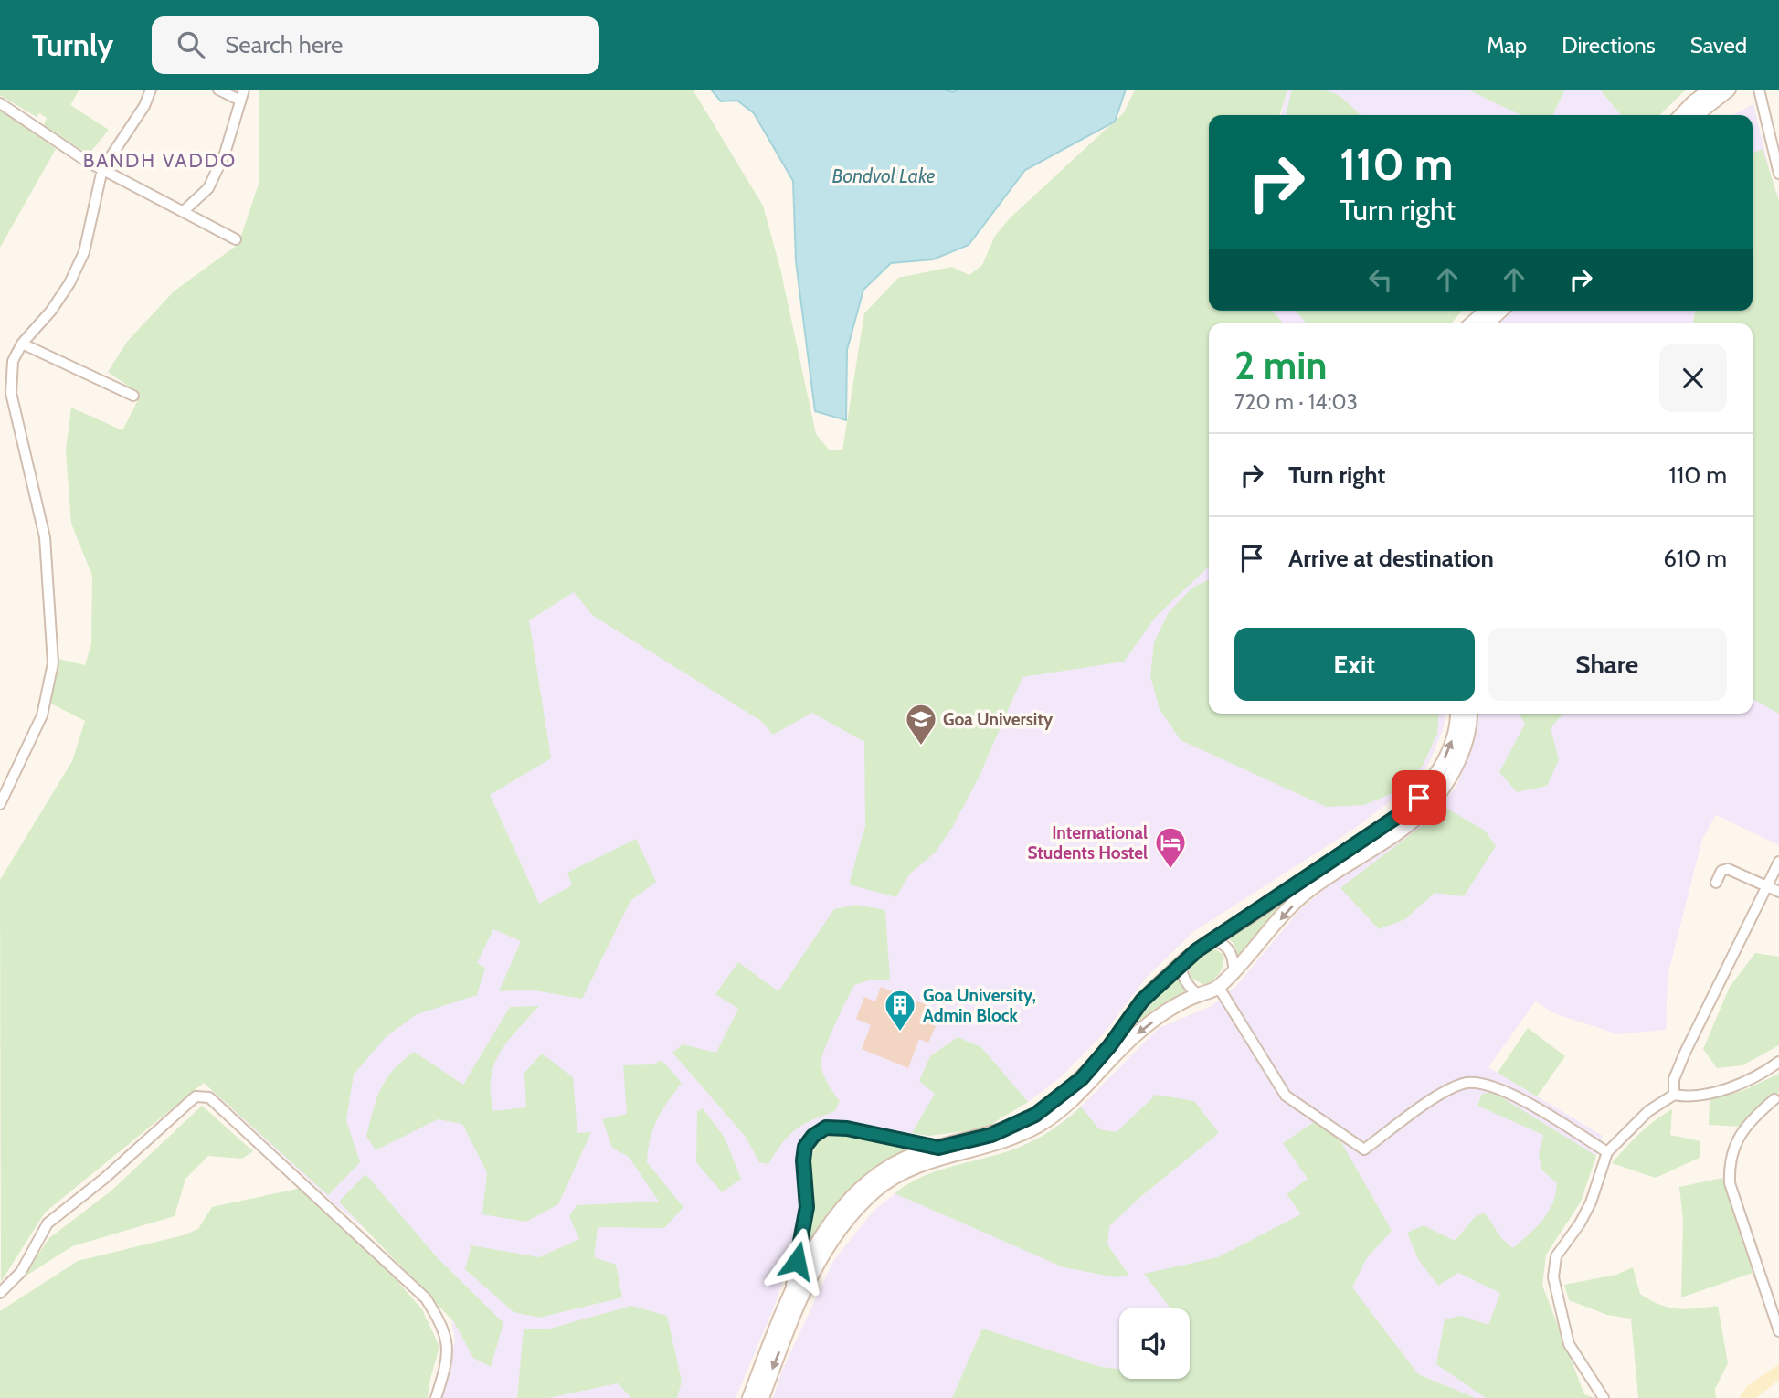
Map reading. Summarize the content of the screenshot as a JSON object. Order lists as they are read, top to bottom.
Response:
{
  "districts": ["BANDH VADDO"],
  "water": ["Bondvol Lake"],
  "places": {
    "school or university": ["Goa University"],
    "hotel": ["International Students Hostel"],
    "building": ["Goa University, Admin Block"]
  },
  "page": {
    "header": "Turnly",
    "search": "Search here",
    "nav": ["Map", "Directions", "Saved"],
    "turn": ["110 m", "Turn right"],
    "heading": ["2 min", "720 m · 14:03"],
    "list": [
      {
        "name": "Turn right",
        "value": "110 m"
      },
      {
        "name": "Arrive at destination",
        "value": "610 m"
      }
    ],
    "buttons": ["Exit", "Share"]
  }
}
